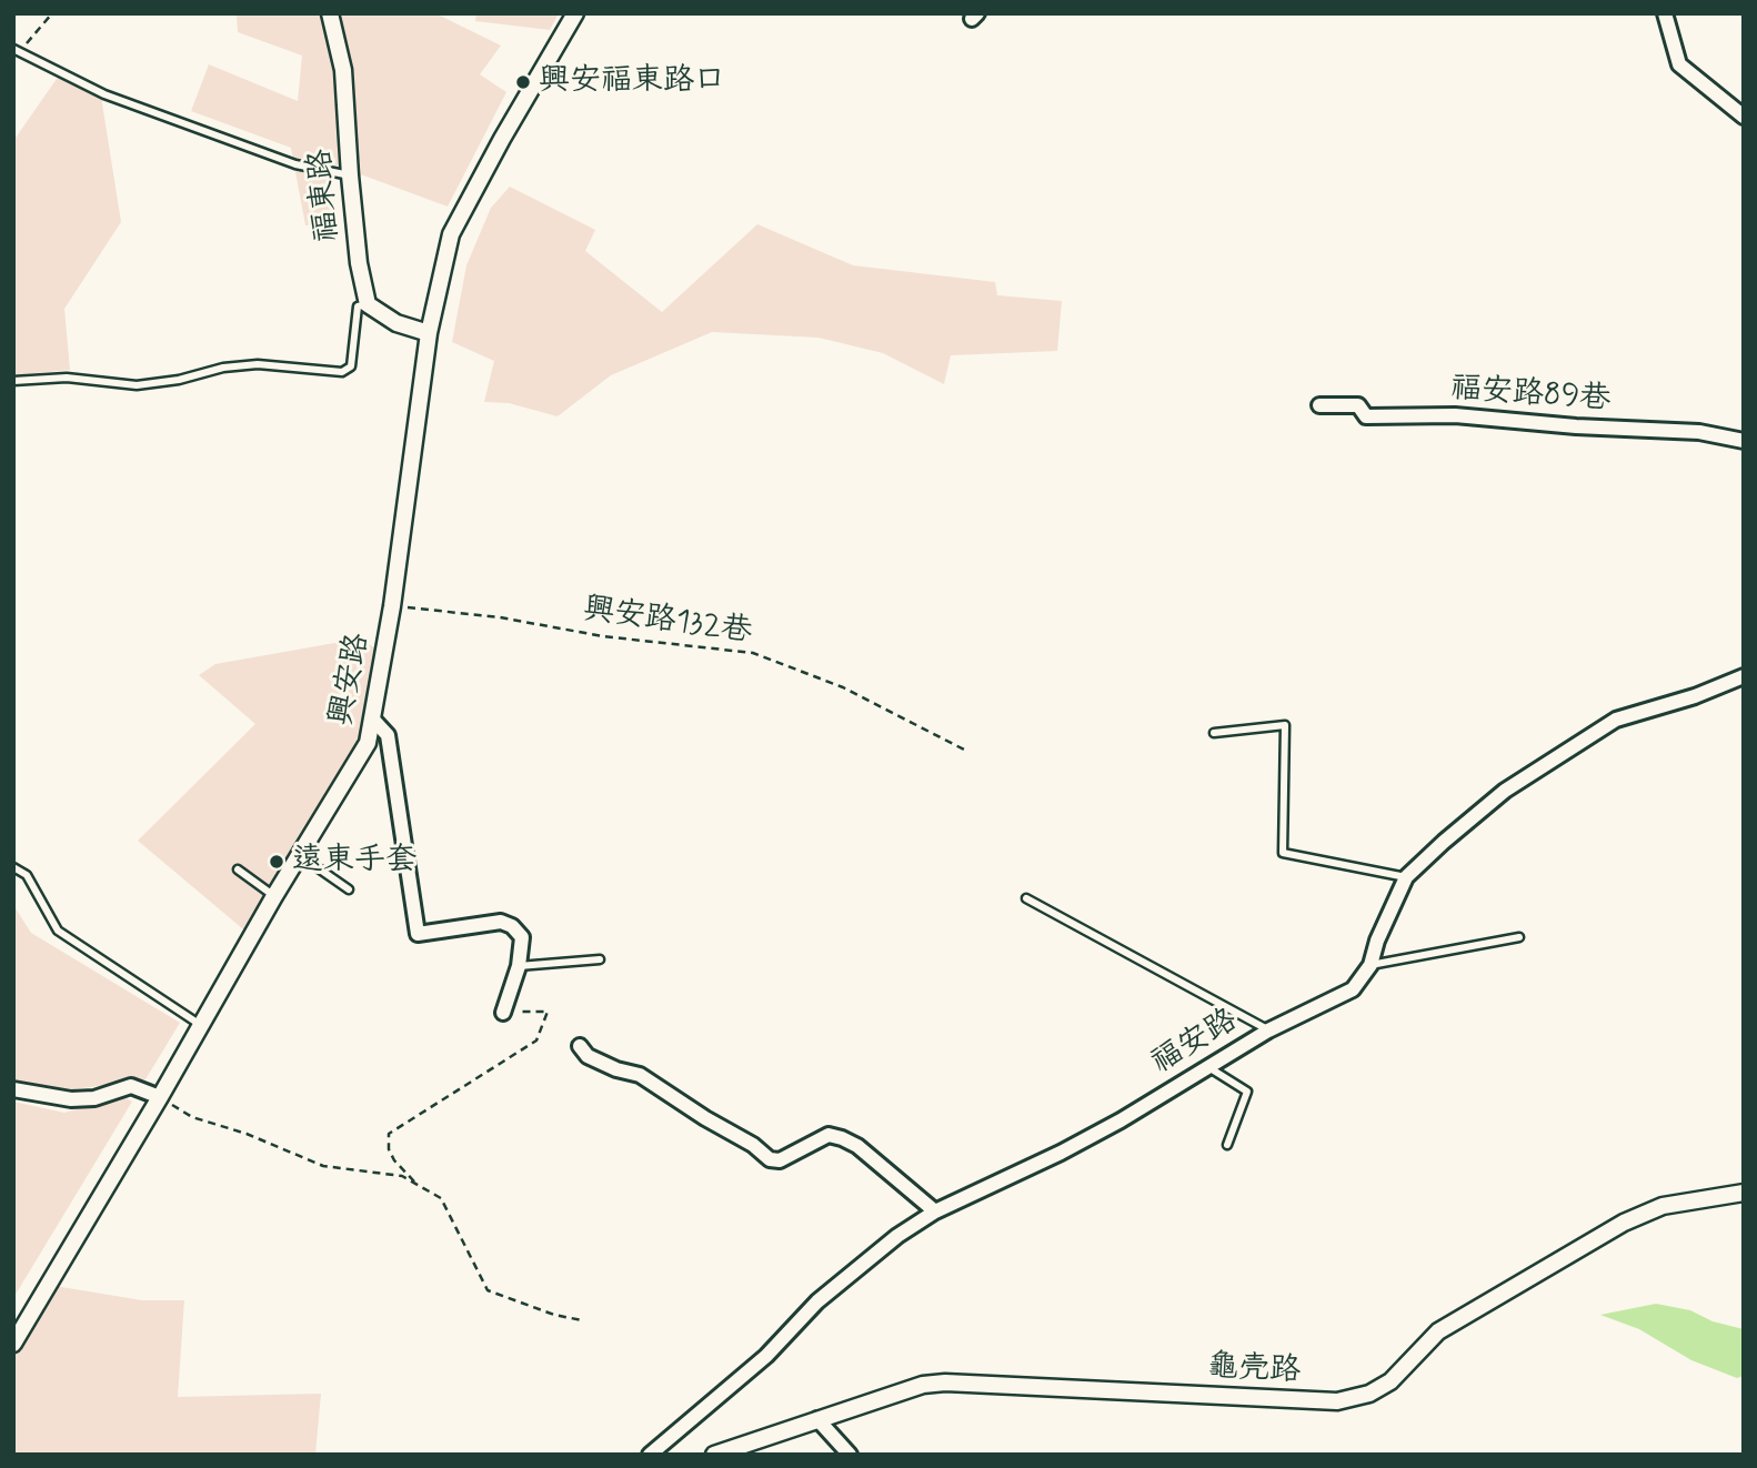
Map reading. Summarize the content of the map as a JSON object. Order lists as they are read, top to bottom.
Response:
{
  "streets": {
    "street": [
      "福東路",
      "福安路89巷",
      "興安路",
      "福安路",
      "龜壳路"
    ],
    "path": ["興安路132巷"]
  },
  "crossings": [
    ["興安路132巷", "興安路"]
  ],
  "places": ["興安福東路口", "遠東手套"]
}
